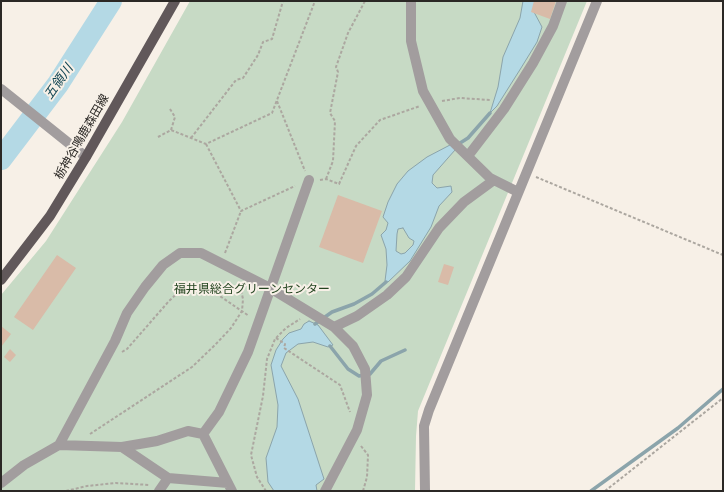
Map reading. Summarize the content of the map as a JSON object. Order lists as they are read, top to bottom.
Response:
{
  "streets": {
    "main road": ["栃神谷鳴鹿森田線"]
  },
  "water": ["五領川"],
  "parks": ["福井県総合グリーンセンター"]
}
